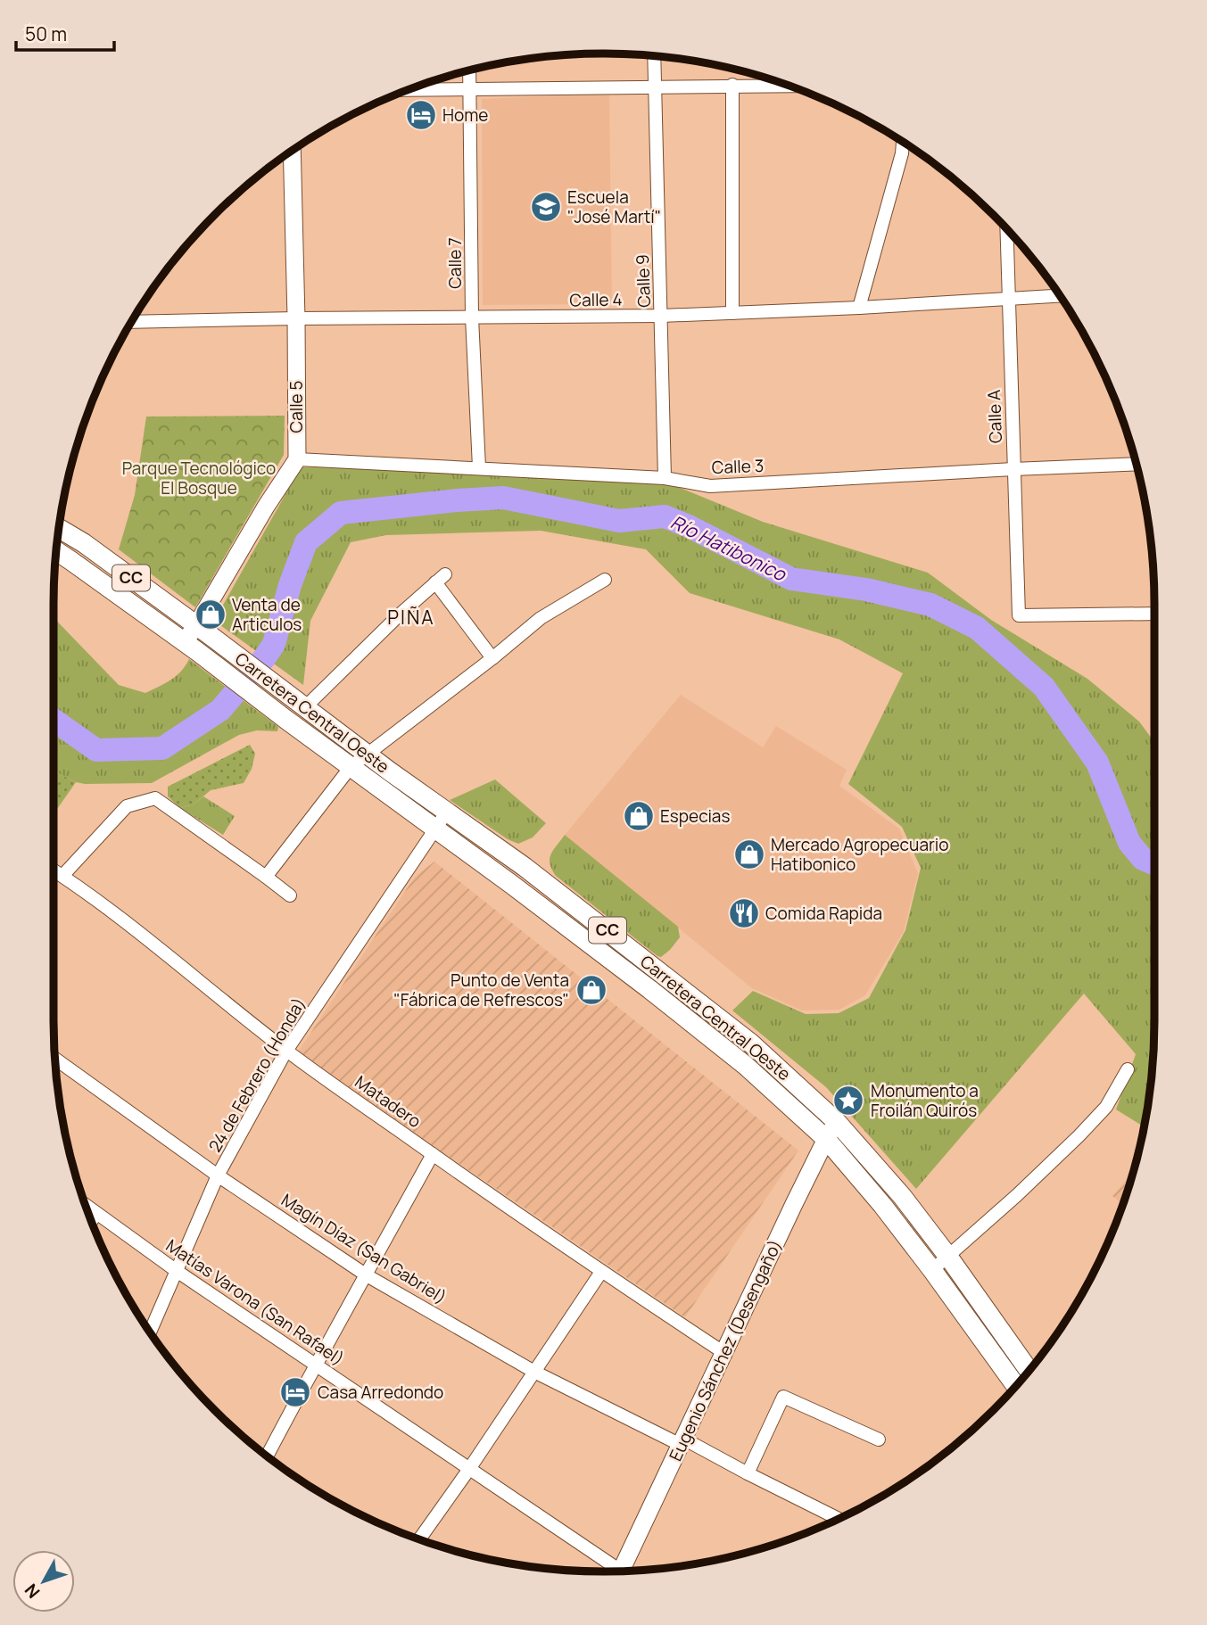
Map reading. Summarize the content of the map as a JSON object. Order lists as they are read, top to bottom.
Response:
{
  "streets": {
    "main road": [
      "Calle 5",
      "CC",
      "Carretera Central Oeste",
      "Eugenio Sánchez (Desengaño)"
    ],
    "street": [
      "Calle 7",
      "Calle 9",
      "Calle 4",
      "Calle A",
      "Calle 3",
      "24 de Febrero (Honda)",
      "Matadero",
      "Magín Díaz (San Gabriel)",
      "Matías Varona (San Rafael)"
    ]
  },
  "crossings": [
    ["Calle 7", "Calle 4"],
    ["Calle 7", "Calle 3"],
    ["Calle 9", "Calle 4"],
    ["Calle 9", "Calle 3"],
    ["Calle 4", "Calle 5"],
    ["Calle 4", "Calle A"],
    ["Calle 5", "Calle 3"],
    ["Calle A", "Calle 3"],
    ["CC", "Carretera Central Oeste"],
    ["Carretera Central Oeste", "24 de Febrero (Honda)"],
    ["Carretera Central Oeste", "Eugenio Sánchez (Desengaño)"],
    ["24 de Febrero (Honda)", "Matadero"],
    ["24 de Febrero (Honda)", "Magín Díaz (San Gabriel)"],
    ["24 de Febrero (Honda)", "Matías Varona (San Rafael)"],
    ["Matadero", "Eugenio Sánchez (Desengaño)"],
    ["Magín Díaz (San Gabriel)", "Eugenio Sánchez (Desengaño)"]
  ],
  "districts": ["PIÑA"],
  "water": ["Río Hatibonico"],
  "parks": ["Parque Tecnológico El Bosque"],
  "places": {
    "hotel": ["Home", "Casa Arredondo"],
    "school or university": ["Escuela \"José Martí\""],
    "shop": [
      "Venta de Articulos",
      "Especias",
      "Mercado Agropecuario Hatibonico",
      "Punto de Venta \"Fábrica de Refrescos\""
    ],
    "restaurant": ["Comida Rapida"],
    "place": ["Monumento a Froilán Quirós"]
  },
  "scale_bar": "50 m",
  "north": "bottom left"
}
